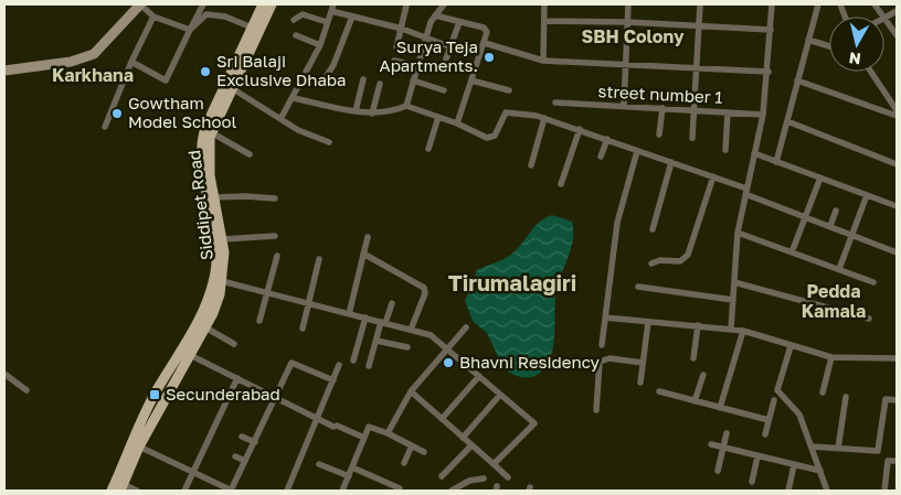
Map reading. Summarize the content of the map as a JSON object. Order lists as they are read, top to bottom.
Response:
{
  "streets": {
    "main road": ["Siddipet Road"],
    "street": ["street number 1"]
  },
  "districts": [
    "SBH Colony",
    "Karkhana",
    "Tirumalagiri",
    "Pedda Kamala"
  ],
  "places": {
    "other": [
      "Surya Teja Apartments.",
      "Sri Balaji Exclusive Dhaba",
      "Gowtham Model School",
      "Bhavni Residency"
    ],
    "transit": ["Secunderabad"]
  },
  "north": "bottom"
}
